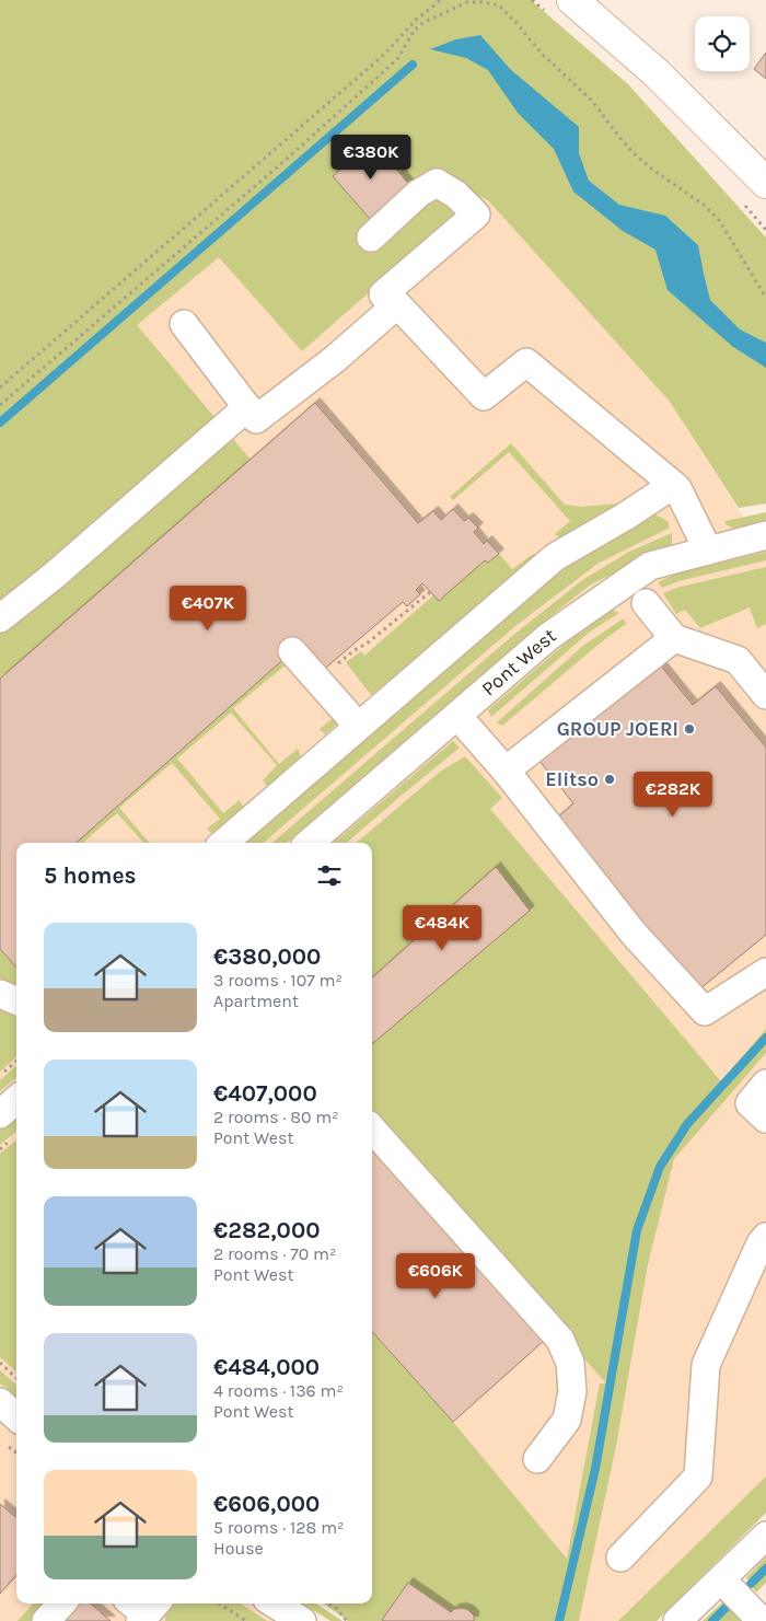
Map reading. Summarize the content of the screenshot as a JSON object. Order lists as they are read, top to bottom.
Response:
{
  "streets": {
    "street": ["Pont West"]
  },
  "places": ["GROUP JOERI", "Elitso"],
  "page": {
    "price": [
      "€380K",
      "€407K",
      "€282K",
      "€484K",
      "€606K"
    ],
    "heading": "5 homes",
    "list": [
      {
        "name": "€380,000",
        "note": "3 rooms · 107 m² · Apartment"
      },
      {
        "name": "€407,000",
        "note": "2 rooms · 80 m² · Pont West"
      },
      {
        "name": "€282,000",
        "note": "2 rooms · 70 m² · Pont West"
      },
      {
        "name": "€484,000",
        "note": "4 rooms · 136 m² · Pont West"
      },
      {
        "name": "€606,000",
        "note": "5 rooms · 128 m² · House"
      }
    ]
  }
}
